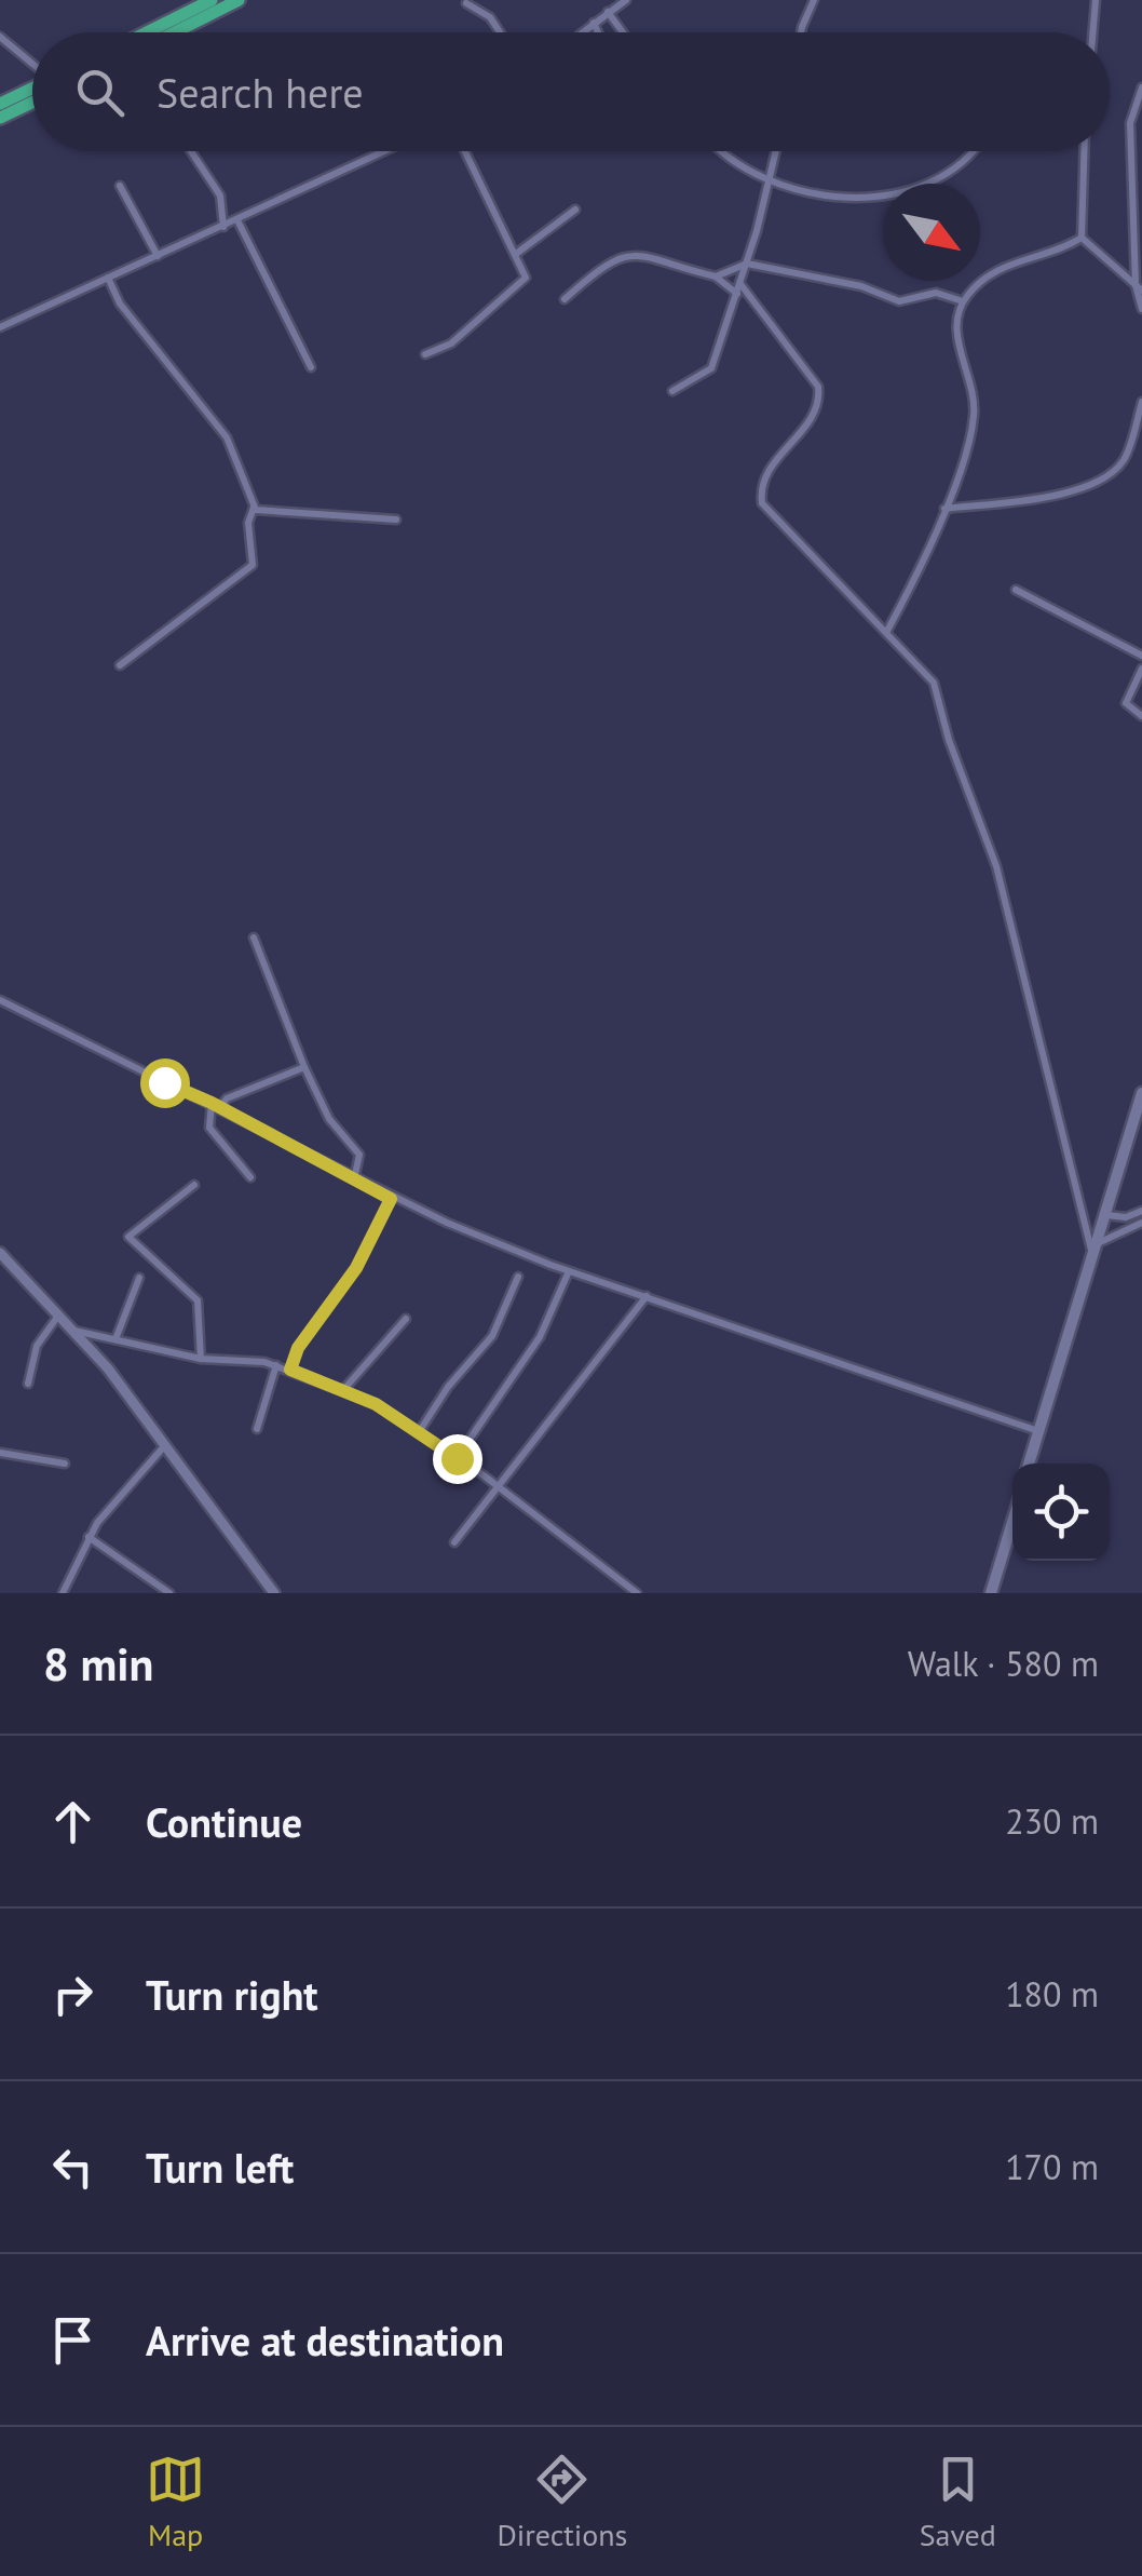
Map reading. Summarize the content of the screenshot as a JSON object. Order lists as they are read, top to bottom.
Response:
{
  "north": "bottom right",
  "page": {
    "search": "Search here",
    "heading": ["8 min", "Walk · 580 m"],
    "list": [
      ["Continue", "230 m"],
      ["Turn right", "180 m"],
      ["Turn left", "170 m"],
      "Arrive at destination"
    ],
    "nav": ["Map", "Directions", "Saved"]
  }
}
